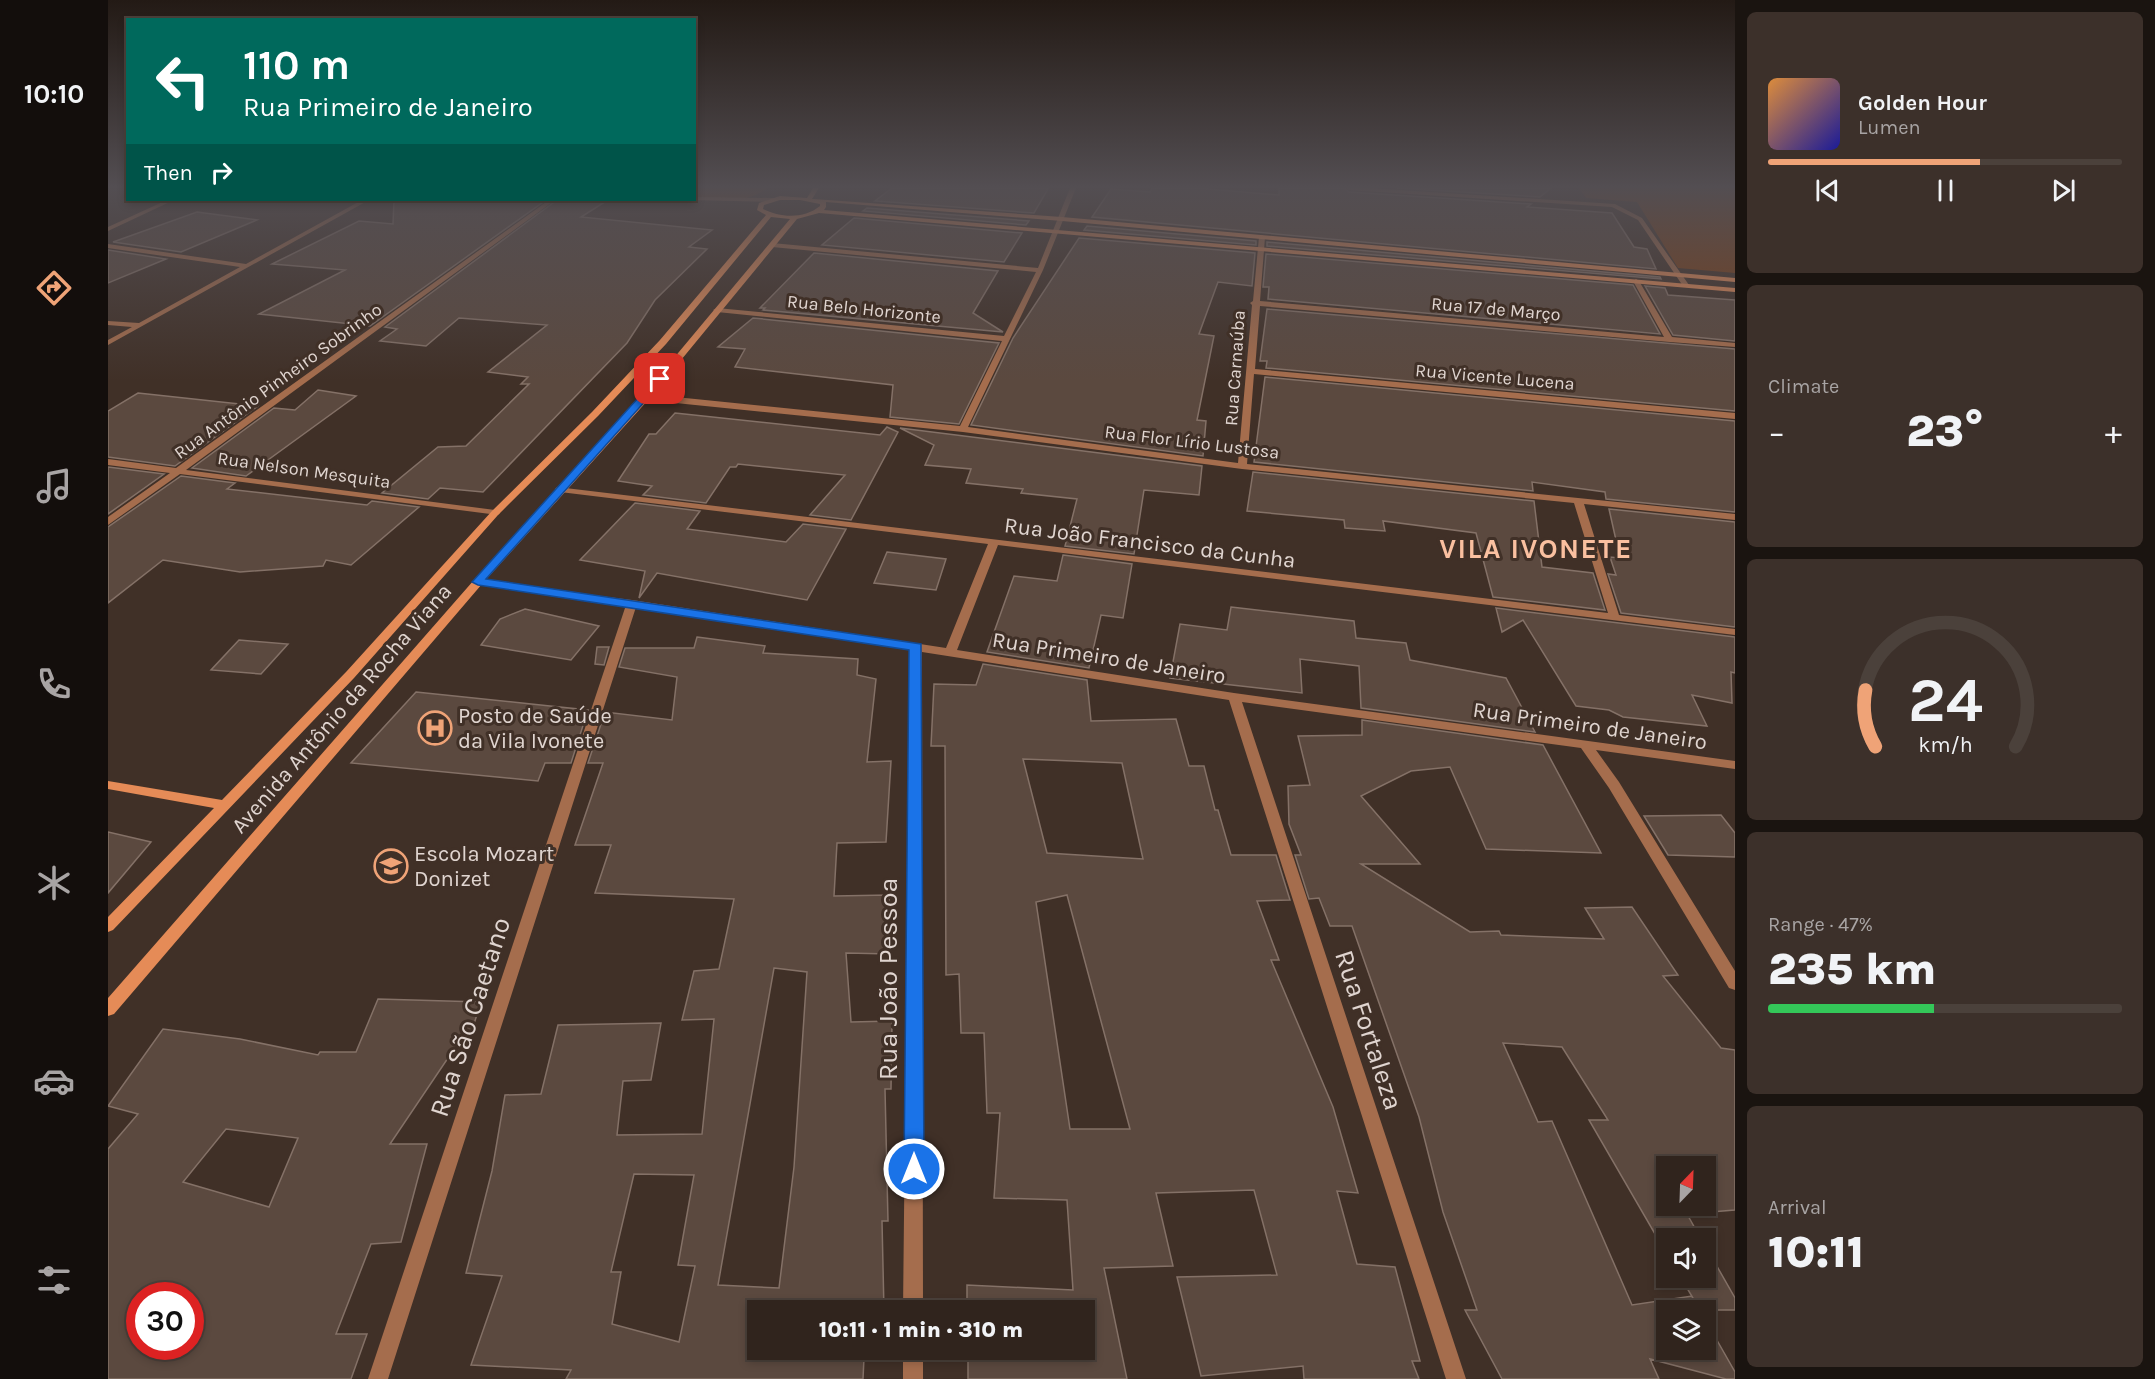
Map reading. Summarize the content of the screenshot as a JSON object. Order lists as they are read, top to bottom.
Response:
{
  "streets": {
    "main road": ["Avenida Antônio da Rocha Viana"],
    "street": [
      "Rua Belo Horizonte",
      "Rua 17 de Março",
      "Rua Carnaúba",
      "Rua Vicente Lucena",
      "Rua Antônio Pinheiro Sobrinho",
      "Rua Flor Lírio Lustosa",
      "Rua Nelson Mesquita",
      "Rua João Francisco da Cunha",
      "Rua Primeiro de Janeiro",
      "Rua João Pessoa",
      "Rua São Caetano",
      "Rua Fortaleza"
    ]
  },
  "crossings": [
    ["Rua Belo Horizonte", "Avenida Antônio da Rocha Viana"],
    ["Rua 17 de Março", "Rua Carnaúba"],
    ["Rua Carnaúba", "Rua Vicente Lucena"],
    ["Rua Carnaúba", "Rua Flor Lírio Lustosa"],
    ["Rua Antônio Pinheiro Sobrinho", "Rua Nelson Mesquita"],
    ["Rua Flor Lírio Lustosa", "Avenida Antônio da Rocha Viana"],
    ["Rua Nelson Mesquita", "Avenida Antônio da Rocha Viana"],
    ["Rua João Francisco da Cunha", "Avenida Antônio da Rocha Viana"],
    ["Rua Primeiro de Janeiro", "Avenida Antônio da Rocha Viana"],
    ["Rua Primeiro de Janeiro", "Rua João Pessoa"],
    ["Rua Primeiro de Janeiro", "Rua São Caetano"],
    ["Rua Primeiro de Janeiro", "Rua Fortaleza"]
  ],
  "districts": ["VILA IVONETE"],
  "places": {
    "hospital": ["Posto de Saúde da Vila Ivonete"],
    "school or university": ["Escola Mozart Donizet"]
  },
  "north": "top right",
  "page": {
    "tabs": "10:10",
    "turn": ["110 m", "Rua Primeiro de Janeiro"],
    "song": ["Golden Hour", "Lumen"],
    "then": "Then",
    "tile": [
      "Climate",
      ["Range · 47%", "235 km"],
      ["Arrival", "10:11"]
    ],
    "heat": ["−", "23°", "+"],
    "limit": "30",
    "trip": "10:11 · 1 min · 310 m",
    "gauge": ["24", "km/h"]
  }
}
